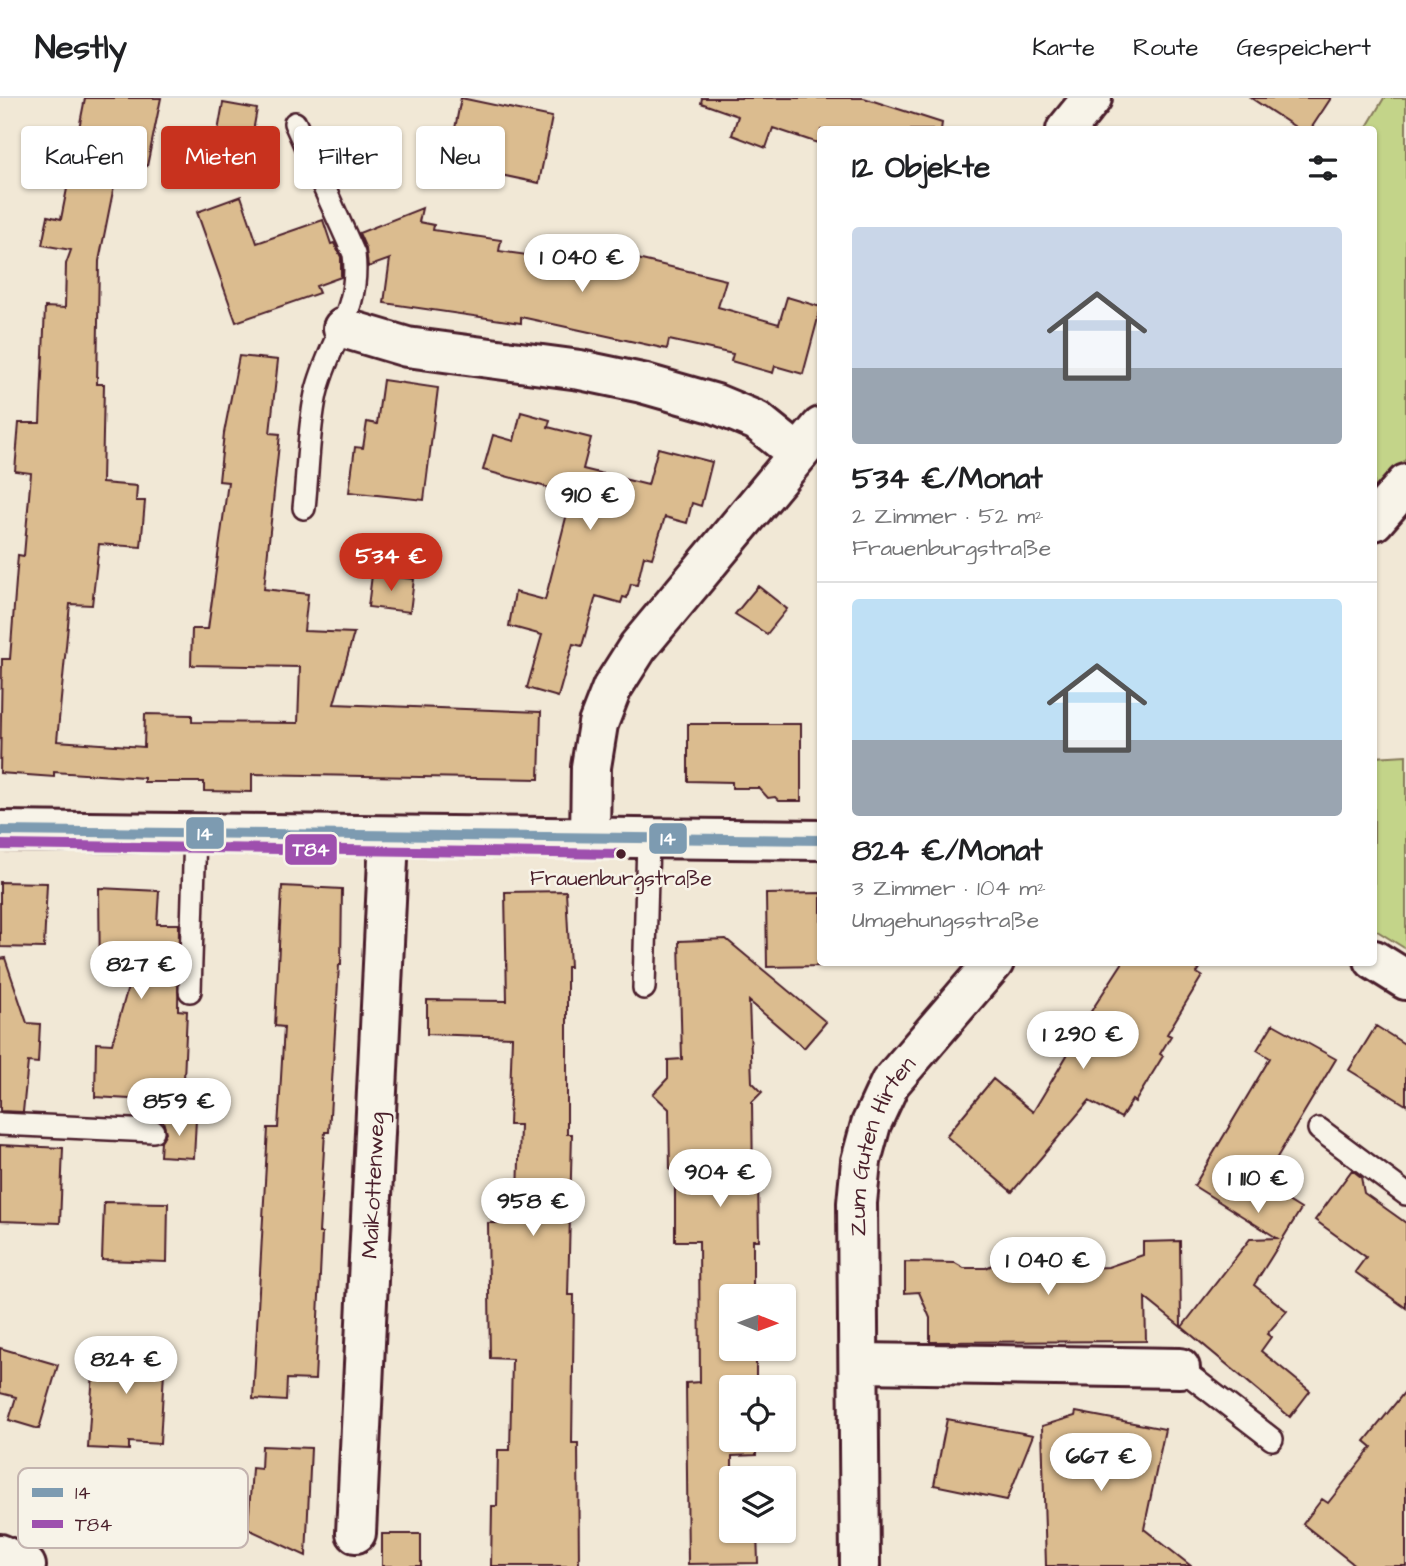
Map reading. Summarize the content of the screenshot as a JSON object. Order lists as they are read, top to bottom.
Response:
{
  "streets": {
    "main road": ["Zum Guten Hirten", "Maikottenweg"]
  },
  "places": ["Frauenburgstraße"],
  "lines": ["transit line 14", "transit line T84"],
  "legend": ["14", "T84"],
  "north": "right",
  "page": {
    "header": "Nestly",
    "nav": ["Karte", "Route", "Gespeichert"],
    "chip": [
      "Kaufen",
      "Mieten",
      "Filter",
      "Neu"
    ],
    "heading": "12 Objekte",
    "list": [
      {
        "name": "534 €/Monat",
        "note": "2 Zimmer · 52 m² · Frauenburgstraße"
      },
      {
        "name": "824 €/Monat",
        "note": "3 Zimmer · 104 m² · Umgehungsstraße"
      }
    ],
    "price": [
      "1 040 €",
      "910 €",
      "534 €",
      "827 €",
      "1 290 €",
      "859 €",
      "904 €",
      "1 110 €",
      "958 €",
      "1 040 €",
      "824 €",
      "667 €"
    ]
  }
}
